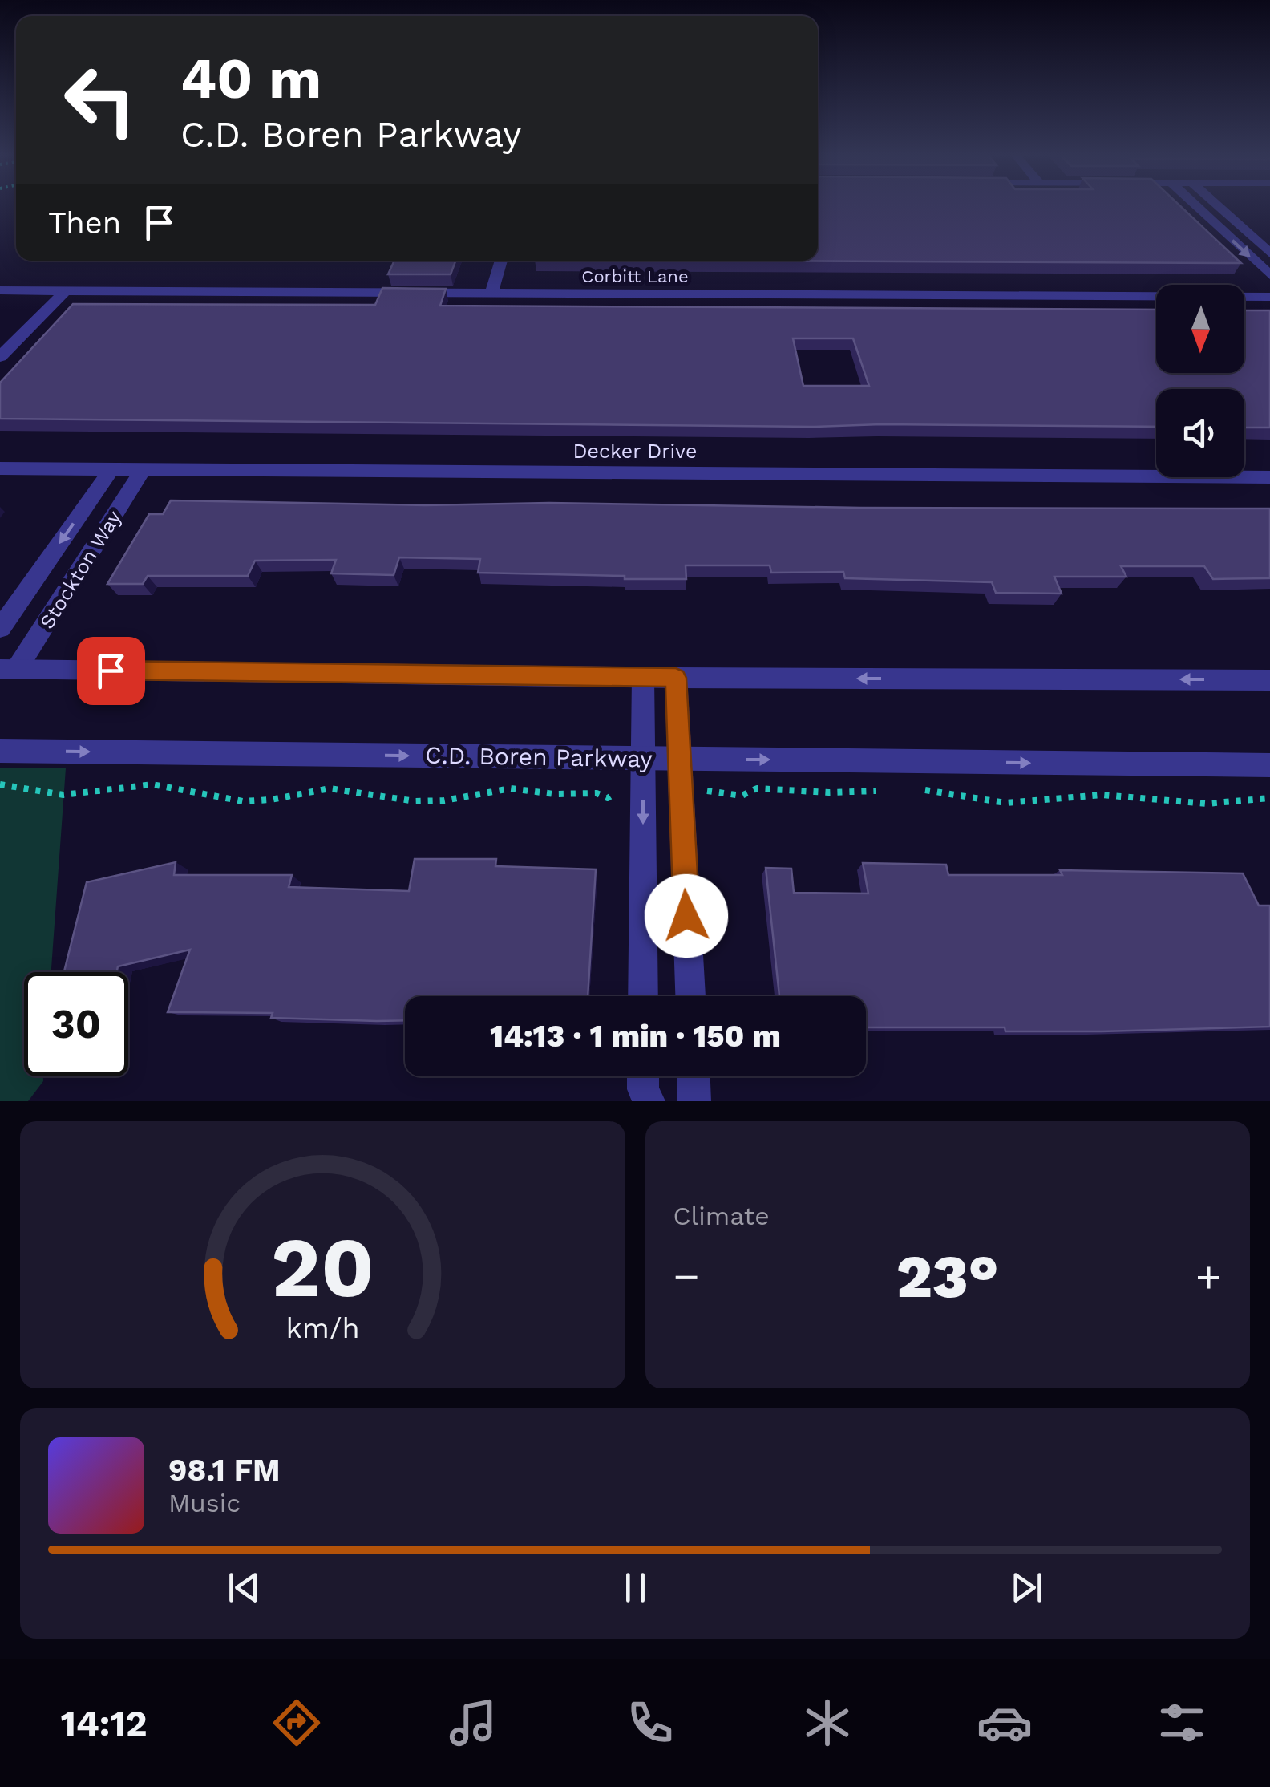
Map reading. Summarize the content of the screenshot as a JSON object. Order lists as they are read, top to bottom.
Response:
{
  "streets": {
    "street": [
      "Corbitt Lane",
      "Decker Drive",
      "Stockton Way",
      "C.D. Boren Parkway"
    ]
  },
  "crossings": [
    ["Decker Drive", "Stockton Way"]
  ],
  "north": "bottom",
  "page": {
    "turn": ["40 m", "C.D. Boren Parkway"],
    "then": "Then",
    "limit": "30",
    "trip": "14:13 · 1 min · 150 m",
    "tile": "Climate",
    "heat": ["−", "23°", "+"],
    "song": ["98.1 FM", "Music"],
    "tabs": "14:12",
    "gauge": ["20", "km/h"]
  }
}
